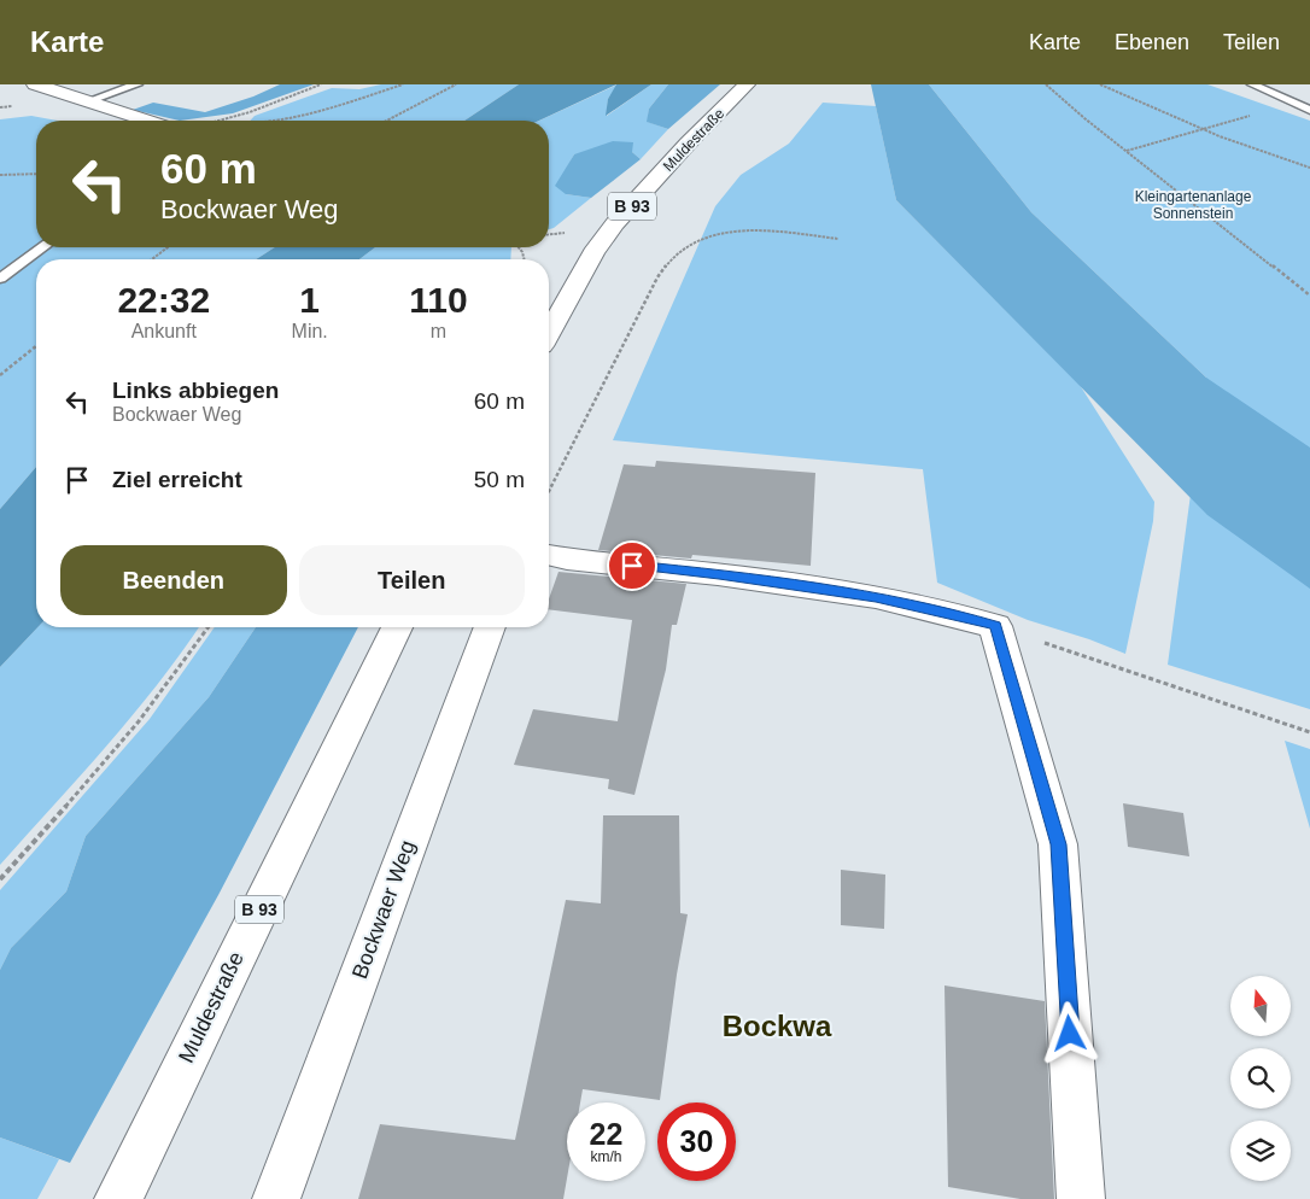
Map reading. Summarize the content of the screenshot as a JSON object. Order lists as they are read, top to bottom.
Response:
{
  "streets": {
    "street": ["Muldestraße", "B 93", "Bockwaer Weg"]
  },
  "districts": ["Bockwa"],
  "parks": ["Kleingartenanlage Sonnenstein"],
  "north": "top",
  "page": {
    "header": "Karte",
    "nav": ["Karte", "Ebenen", "Teilen"],
    "turn": ["60 m", "Bockwaer Weg"],
    "eta": [
      "22:32",
      "Ankunft",
      "1",
      "Min.",
      "110",
      "m"
    ],
    "list": [
      {
        "name": "Links abbiegen",
        "note": "Bockwaer Weg",
        "value": "60 m"
      },
      {
        "name": "Ziel erreicht",
        "value": "50 m"
      }
    ],
    "buttons": ["Beenden", "Teilen"],
    "speed": "22 km/h",
    "limit": "30"
  }
}
